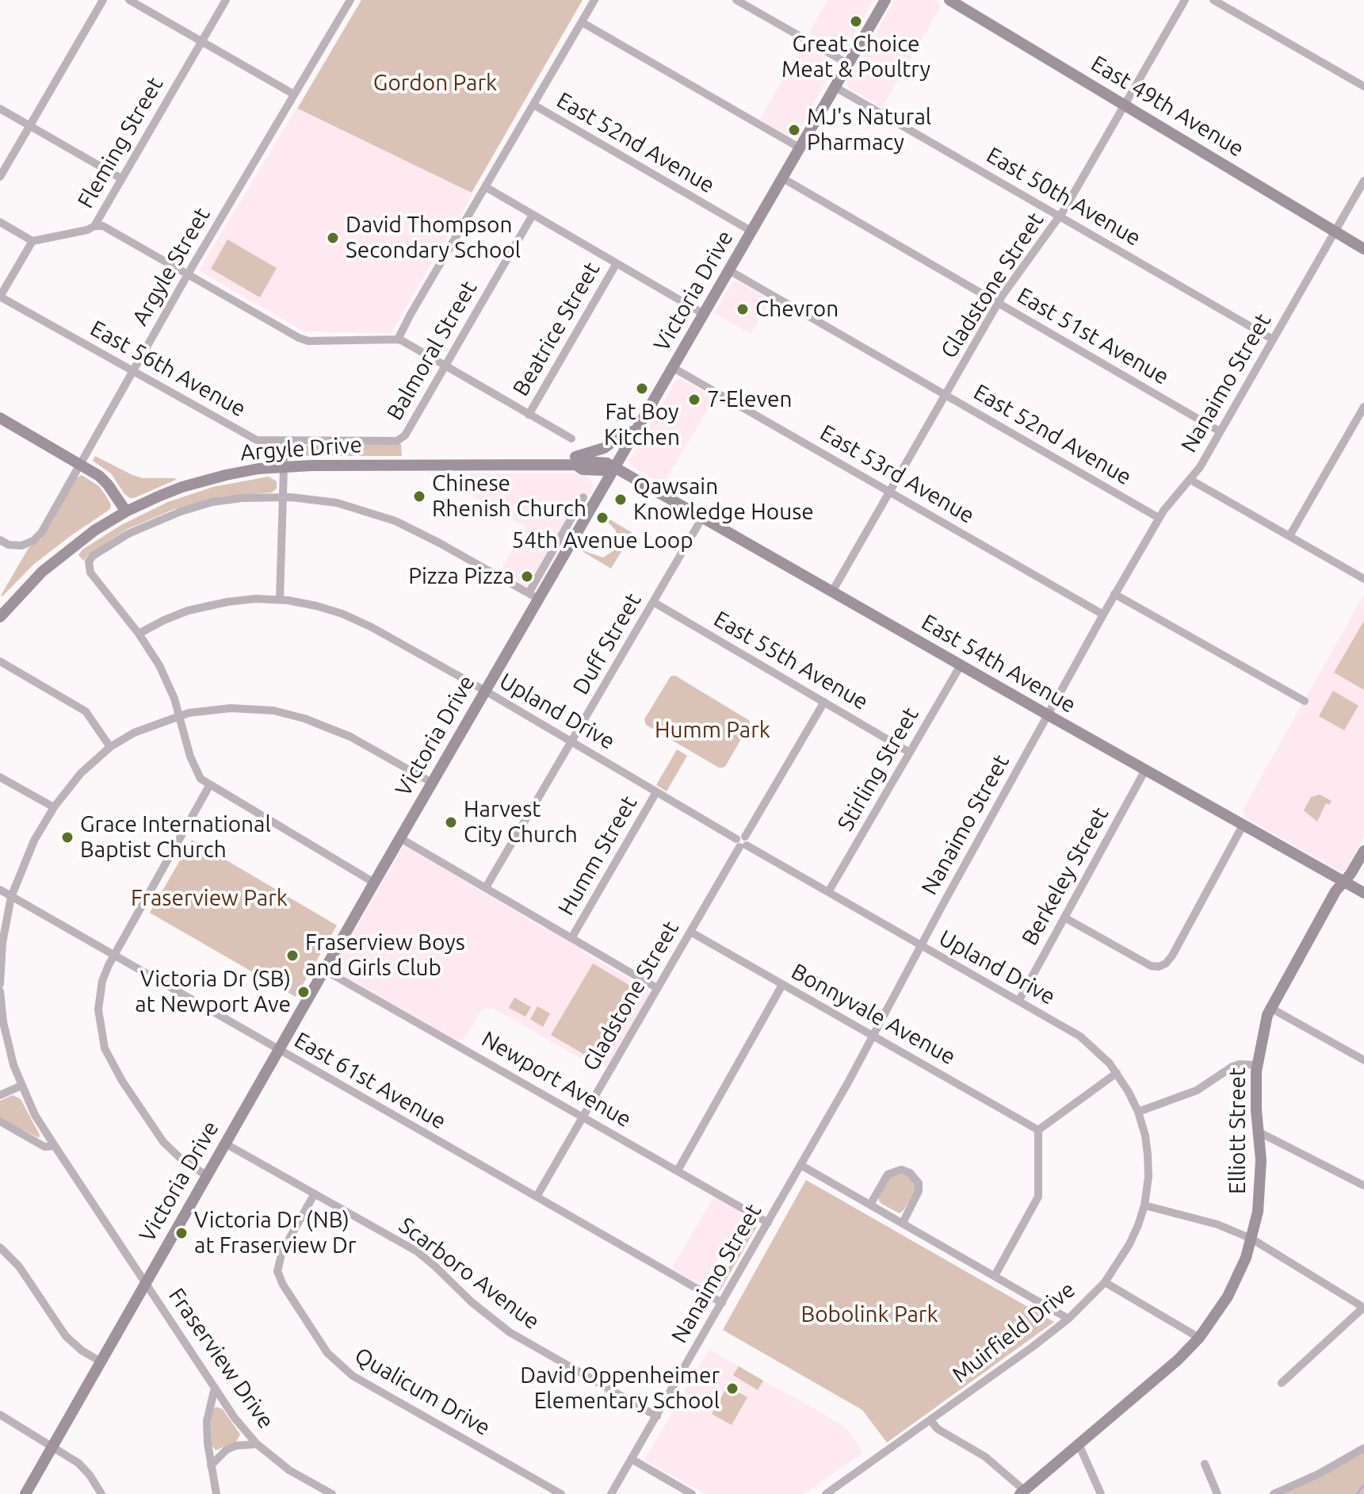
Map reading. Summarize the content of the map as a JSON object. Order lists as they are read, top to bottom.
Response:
{
  "streets": {
    "street": [
      "East 49th Avenue",
      "Fleming Street",
      "East 52nd Avenue",
      "East 50th Avenue",
      "Argyle Street",
      "Gladstone Street",
      "Victoria Drive",
      "Beatrice Street",
      "East 51st Avenue",
      "Balmoral Street",
      "East 56th Avenue",
      "Nanaimo Street",
      "Argyle Drive",
      "East 53rd Avenue",
      "Duff Street",
      "East 55th Avenue",
      "East 54th Avenue",
      "Upland Drive",
      "Stirling Street",
      "Humm Street",
      "Berkeley Street",
      "Bonnyvale Avenue",
      "Newport Avenue",
      "East 61st Avenue",
      "Elliott Street",
      "Scarboro Avenue",
      "Muirfield Drive",
      "Fraserview Drive",
      "Qualicum Drive"
    ]
  },
  "crossings": [
    ["East 49th Avenue", "Gladstone Street"],
    ["East 49th Avenue", "Nanaimo Street"],
    ["East 52nd Avenue", "Gladstone Street"],
    ["East 52nd Avenue", "Victoria Drive"],
    ["East 52nd Avenue", "Nanaimo Street"],
    ["East 50th Avenue", "Gladstone Street"],
    ["East 50th Avenue", "Victoria Drive"],
    ["East 50th Avenue", "Nanaimo Street"],
    ["Argyle Street", "East 56th Avenue"],
    ["Gladstone Street", "East 51st Avenue"],
    ["Gladstone Street", "East 53rd Avenue"],
    ["Gladstone Street", "East 55th Avenue"],
    ["Gladstone Street", "East 54th Avenue"],
    ["Gladstone Street", "Upland Drive"],
    ["Gladstone Street", "Bonnyvale Avenue"],
    ["Gladstone Street", "Newport Avenue"],
    ["Gladstone Street", "East 61st Avenue"],
    ["Victoria Drive", "East 51st Avenue"],
    ["Victoria Drive", "Argyle Drive"],
    ["Victoria Drive", "East 53rd Avenue"],
    ["Victoria Drive", "East 54th Avenue"],
    ["Victoria Drive", "Upland Drive"],
    ["Victoria Drive", "Newport Avenue"],
    ["Victoria Drive", "East 61st Avenue"],
    ["Victoria Drive", "Scarboro Avenue"],
    ["Victoria Drive", "Fraserview Drive"],
    ["East 51st Avenue", "Nanaimo Street"],
    ["Balmoral Street", "East 56th Avenue"],
    ["Nanaimo Street", "East 53rd Avenue"],
    ["Nanaimo Street", "East 54th Avenue"],
    ["Nanaimo Street", "Upland Drive"],
    ["Nanaimo Street", "Bonnyvale Avenue"],
    ["Nanaimo Street", "Newport Avenue"],
    ["Nanaimo Street", "East 61st Avenue"],
    ["Nanaimo Street", "Scarboro Avenue"],
    ["Argyle Drive", "East 54th Avenue"],
    ["Duff Street", "East 55th Avenue"],
    ["Duff Street", "East 54th Avenue"],
    ["Duff Street", "Upland Drive"],
    ["East 55th Avenue", "Stirling Street"],
    ["East 54th Avenue", "Stirling Street"],
    ["East 54th Avenue", "Berkeley Street"],
    ["East 54th Avenue", "Elliott Street"],
    ["Upland Drive", "Stirling Street"],
    ["Upland Drive", "Humm Street"],
    ["Upland Drive", "Berkeley Street"],
    ["Upland Drive", "Muirfield Drive"],
    ["Scarboro Avenue", "Qualicum Drive"]
  ],
  "parks": [
    "Gordon Park",
    "Humm Park",
    "Fraserview Park",
    "Bobolink Park"
  ],
  "places": [
    "Great Choice Meat & Poultry",
    "MJ's Natural Pharmacy",
    "David Thompson Secondary School",
    "Chevron",
    "Fat Boy Kitchen",
    "7-Eleven",
    "Chinese Rhenish Church",
    "Qawsain Knowledge House",
    "54th Avenue Loop",
    "Pizza Pizza",
    "Harvest City Church",
    "Grace International Baptist Church",
    "Fraserview Boys and Girls Club",
    "Victoria Dr (SB) at Newport Ave",
    "Victoria Dr (NB) at Fraserview Dr",
    "David Oppenheimer Elementary School"
  ]
}
